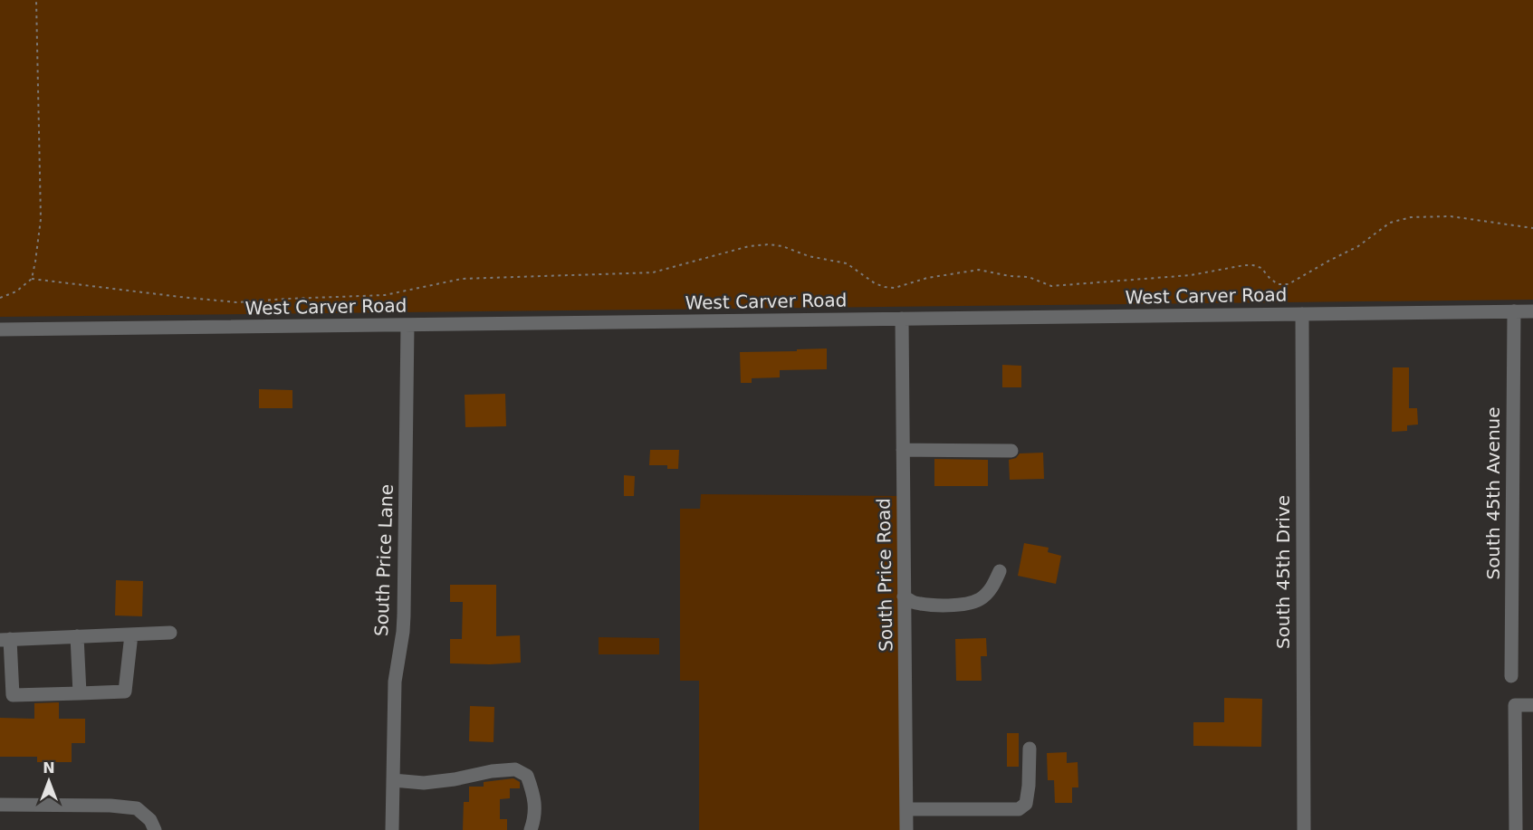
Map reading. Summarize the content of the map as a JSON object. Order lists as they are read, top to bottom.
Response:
{
  "streets": {
    "street": [
      "West Carver Road",
      "South 45th Avenue",
      "South Price Lane",
      "South 45th Drive",
      "South Price Road"
    ]
  },
  "crossings": [
    ["West Carver Road", "South 45th Avenue"],
    ["West Carver Road", "South Price Lane"],
    ["West Carver Road", "South 45th Drive"],
    ["West Carver Road", "South Price Road"]
  ],
  "north": "top"
}
